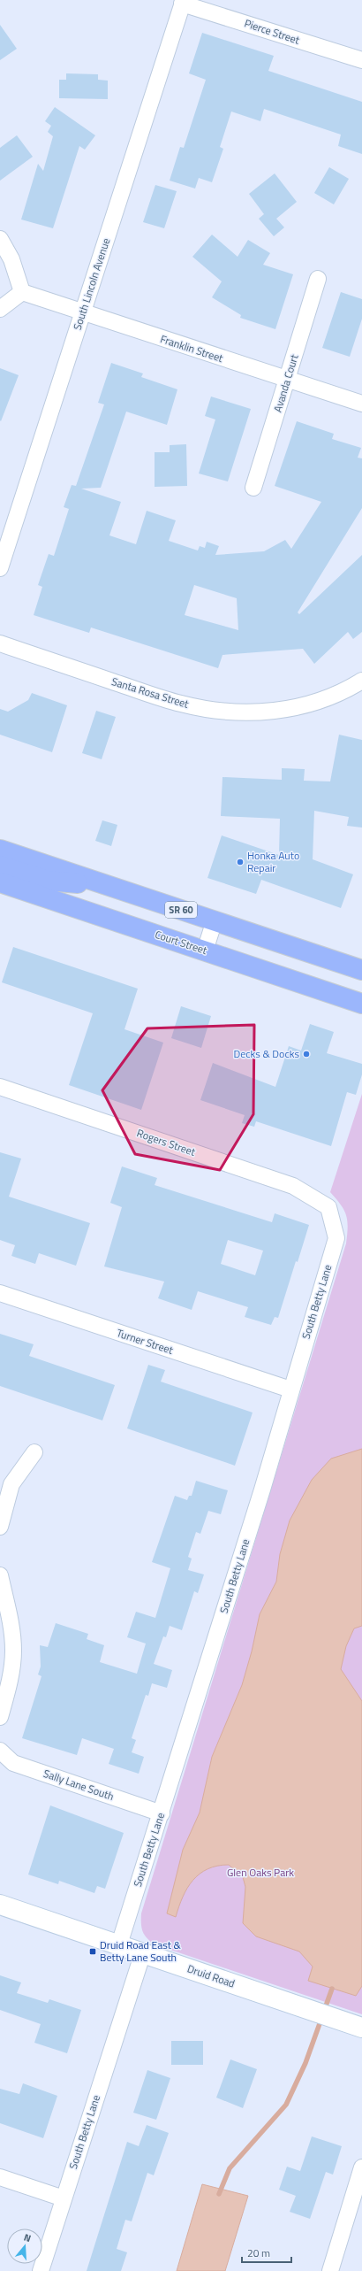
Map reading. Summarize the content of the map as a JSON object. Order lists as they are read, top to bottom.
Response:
{
  "streets": {
    "main road": ["SR 60", "Court Street"],
    "street": [
      "Pierce Street",
      "South Lincoln Avenue",
      "Franklin Street",
      "Avanda Court",
      "Santa Rosa Street",
      "Rogers Street",
      "South Betty Lane",
      "Turner Street",
      "Sally Lane South",
      "Druid Road"
    ]
  },
  "crossings": [
    ["Pierce Street", "South Lincoln Avenue"],
    ["South Lincoln Avenue", "Franklin Street"],
    ["Franklin Street", "Avanda Court"],
    ["Rogers Street", "South Betty Lane"],
    ["South Betty Lane", "Turner Street"],
    ["South Betty Lane", "Sally Lane South"],
    ["South Betty Lane", "Druid Road"]
  ],
  "parks": ["Glen Oaks Park"],
  "places": {
    "other": ["Honka Auto Repair", "Decks & Docks"],
    "transit": ["Druid Road East & Betty Lane South"]
  },
  "scale_bar": "20 m",
  "north": "top"
}
